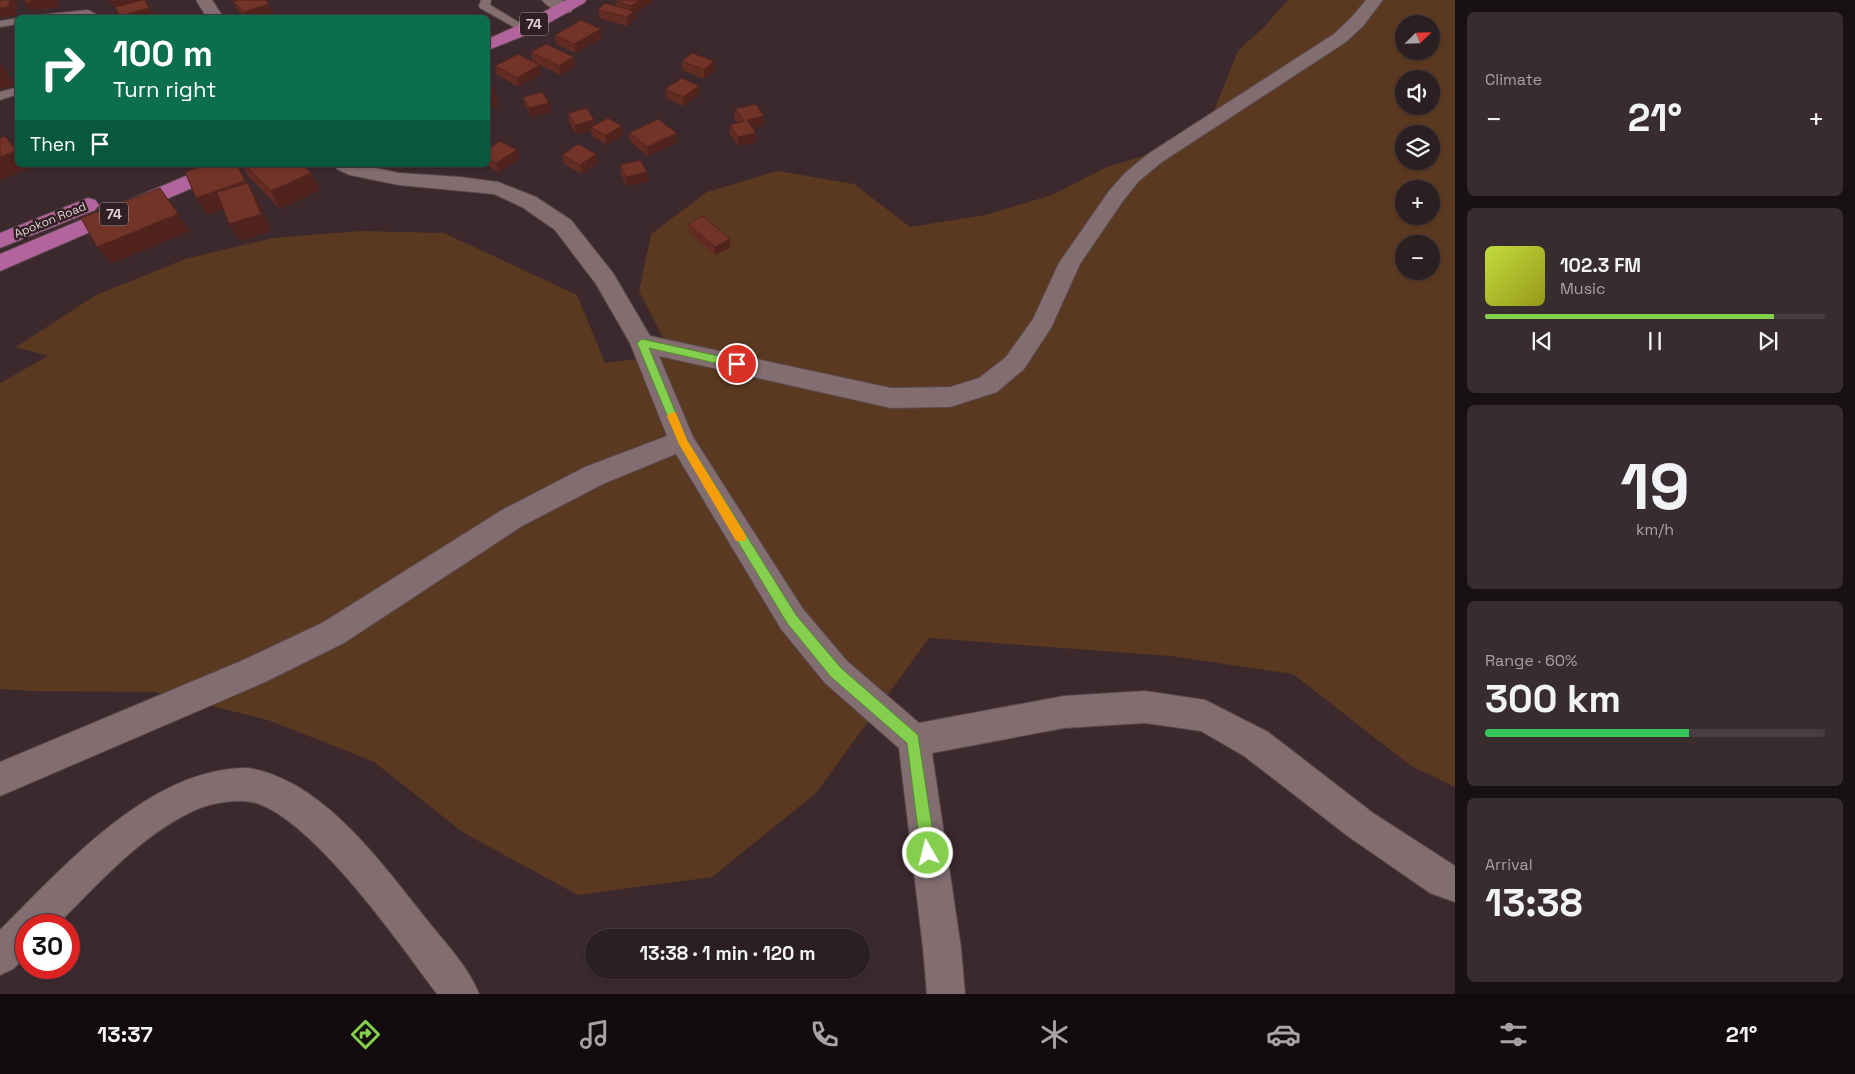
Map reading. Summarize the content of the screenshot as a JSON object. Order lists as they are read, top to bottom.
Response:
{
  "streets": {
    "highway": ["74", "Apokon Road"]
  },
  "north": "top right",
  "page": {
    "tile": [
      "Climate",
      ["19", "km/h"],
      ["Range · 60%", "300 km"],
      ["Arrival", "13:38"]
    ],
    "map_buttons": ["+", "−"],
    "turn": ["100 m", "Turn right"],
    "heat": ["−", "21°", "+"],
    "then": "Then",
    "song": ["102.3 FM", "Music"],
    "limit": "30",
    "trip": "13:38 · 1 min · 120 m",
    "tabs": ["13:37", "21°"]
  }
}
